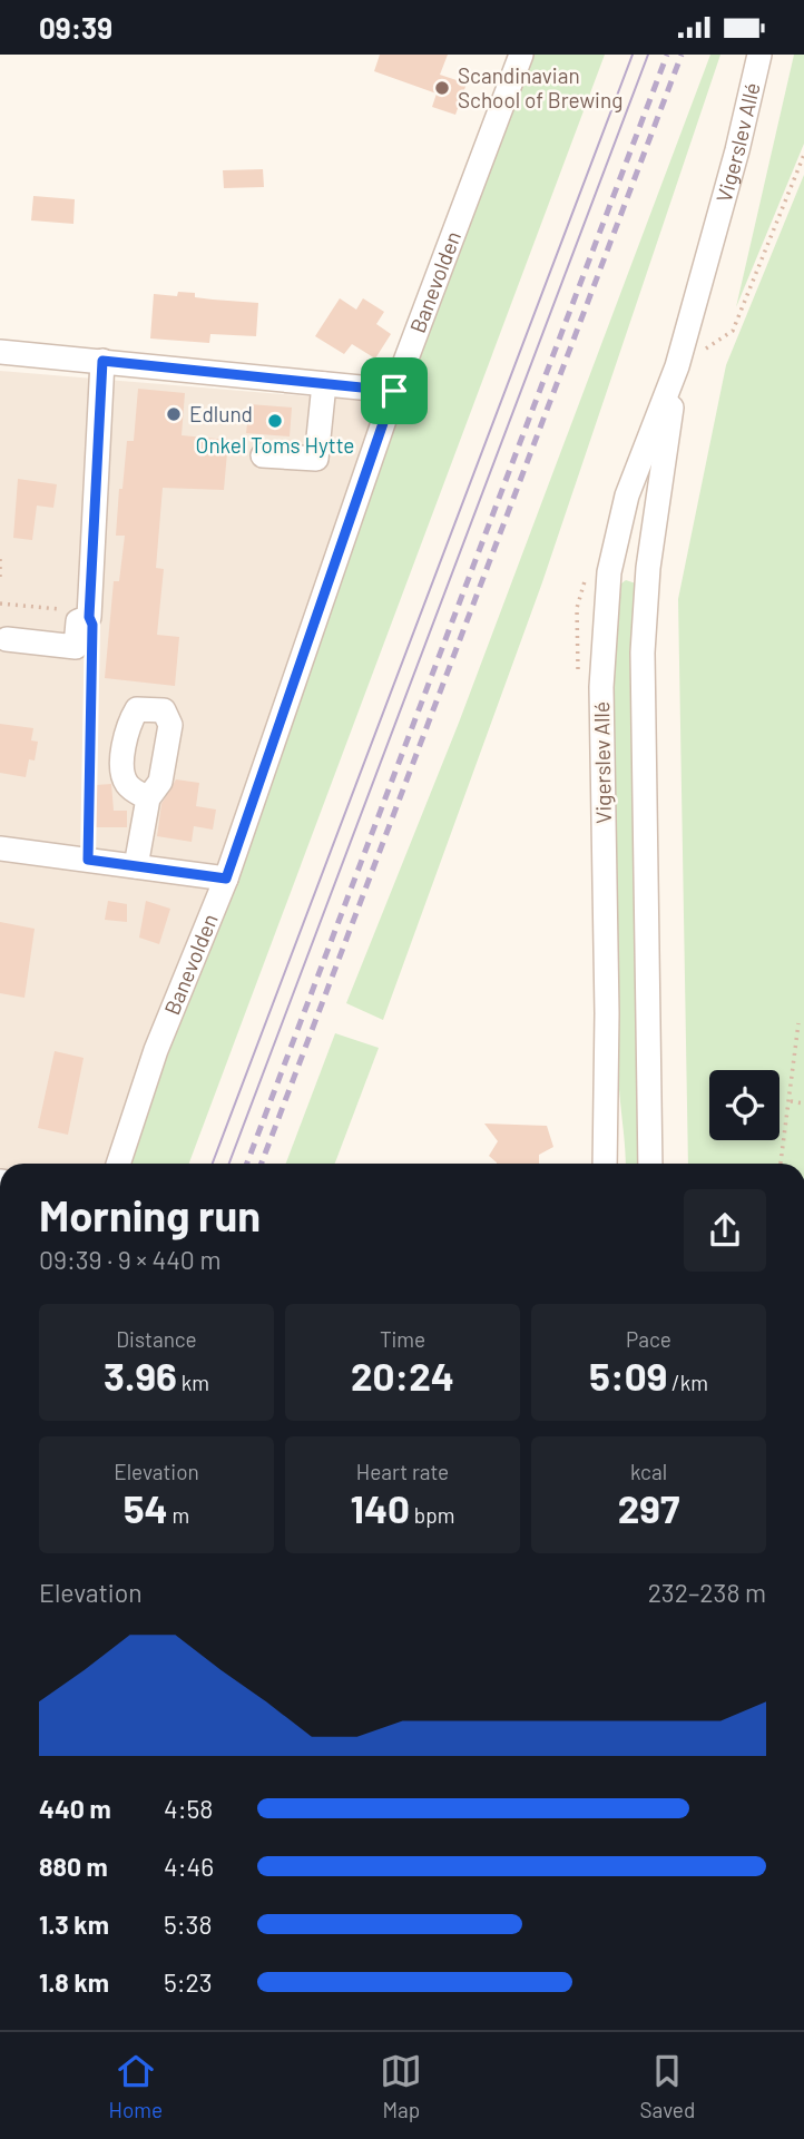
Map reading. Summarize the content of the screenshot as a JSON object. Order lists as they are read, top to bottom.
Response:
{
  "streets": {
    "street": ["Vigerslev Allé", "Banevolden"]
  },
  "places": ["Scandinavian School of Brewing", "Edlund", "Onkel Toms Hytte"],
  "page": {
    "status": "09:39",
    "heading": ["Morning run", "09:39 · 9 × 440 m"],
    "stats": [
      ["Distance", "3.96 km"],
      ["Time", "20:24"],
      ["Pace", "5:09 /km"],
      ["Elevation", "54 m"],
      ["Heart rate", "140 bpm"],
      ["kcal", "297"]
    ],
    "chart": ["Elevation", "232–238 m"],
    "list": [
      {
        "name": "440 m",
        "note": "4:58"
      },
      {
        "name": "880 m",
        "note": "4:46"
      },
      {
        "name": "1.3 km",
        "note": "5:38"
      },
      {
        "name": "1.8 km",
        "note": "5:23"
      }
    ],
    "tabs": ["Home", "Map", "Saved"]
  }
}
